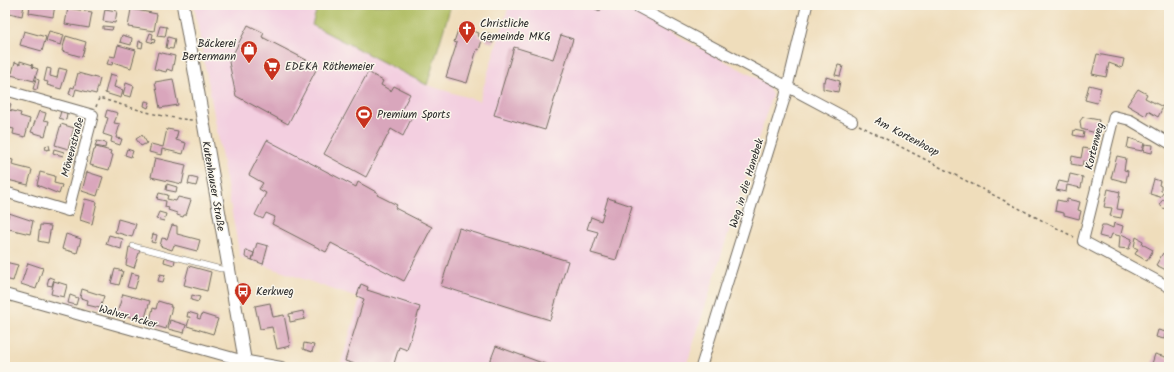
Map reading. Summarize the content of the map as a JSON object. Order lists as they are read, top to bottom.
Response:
{
  "streets": {
    "street": [
      "Kortenweg",
      "Möwenstraße",
      "Weg in die Hanebek",
      "Kutenhauser Straße",
      "Walver Acker"
    ],
    "path": ["Am Kortenhoop"]
  },
  "crossings": [
    ["Am Kortenhoop", "Kortenweg"],
    ["Kutenhauser Straße", "Walver Acker"]
  ],
  "places": {
    "church": ["Christliche Gemeinde MKG"],
    "shop": ["Bäckerei Bertermann"],
    "supermarket": ["EDEKA Röthemeier"],
    "sports": ["Premium Sports"],
    "bus stop": ["Kerkweg"]
  }
}
